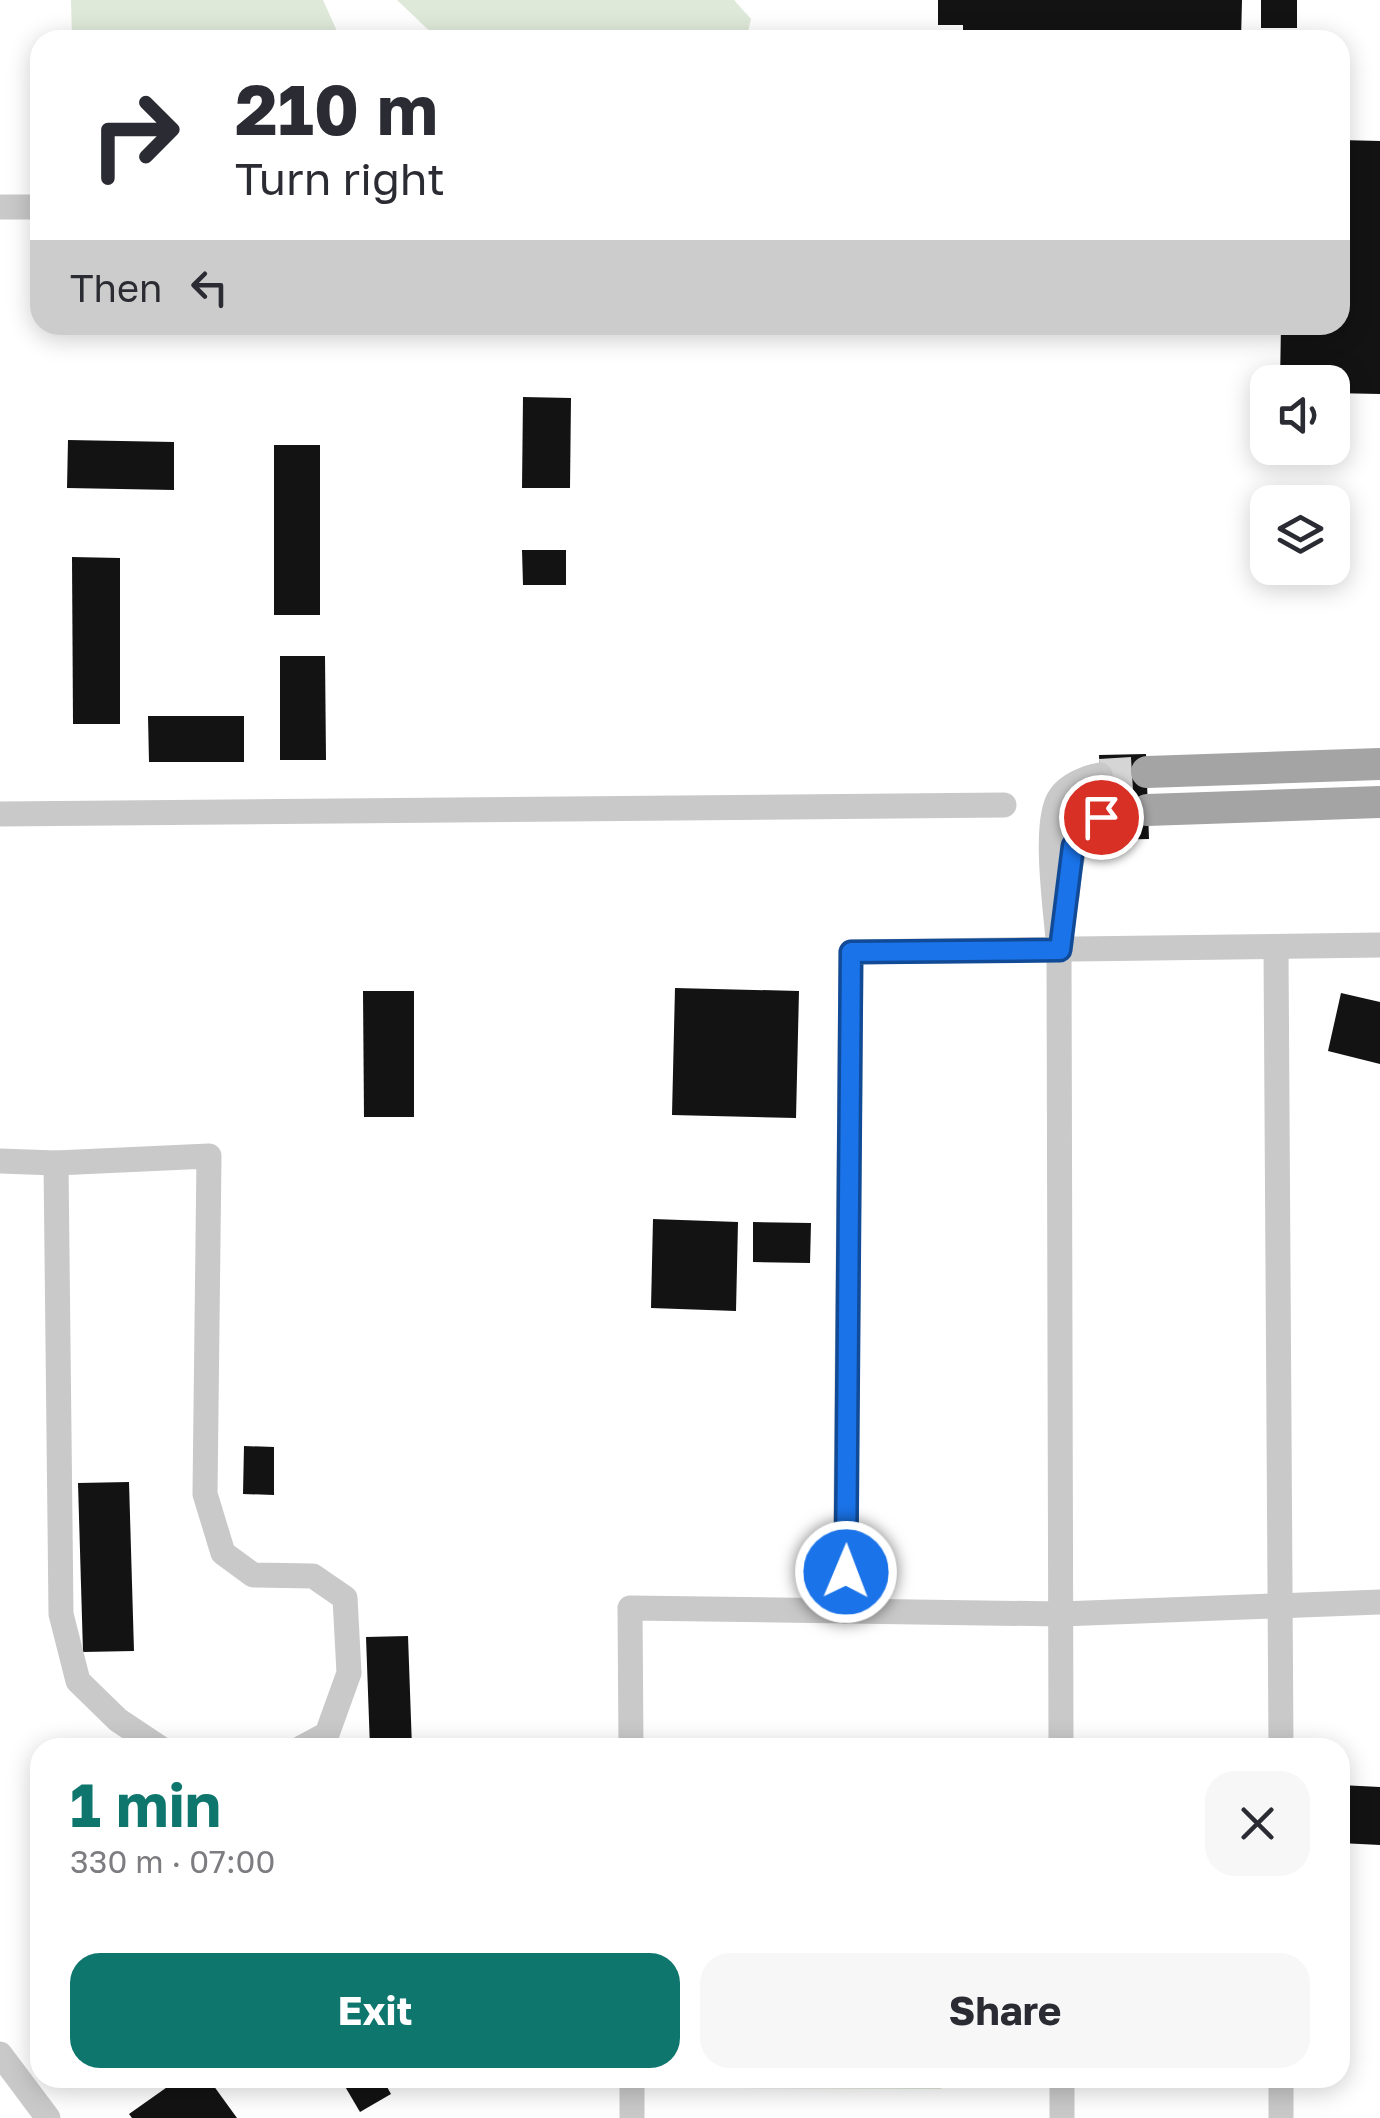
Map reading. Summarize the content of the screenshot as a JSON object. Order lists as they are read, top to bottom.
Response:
{
  "page": {
    "turn": ["210 m", "Turn right"],
    "then": "Then",
    "heading": ["1 min", "330 m · 07:00"],
    "buttons": ["Exit", "Share"]
  }
}
